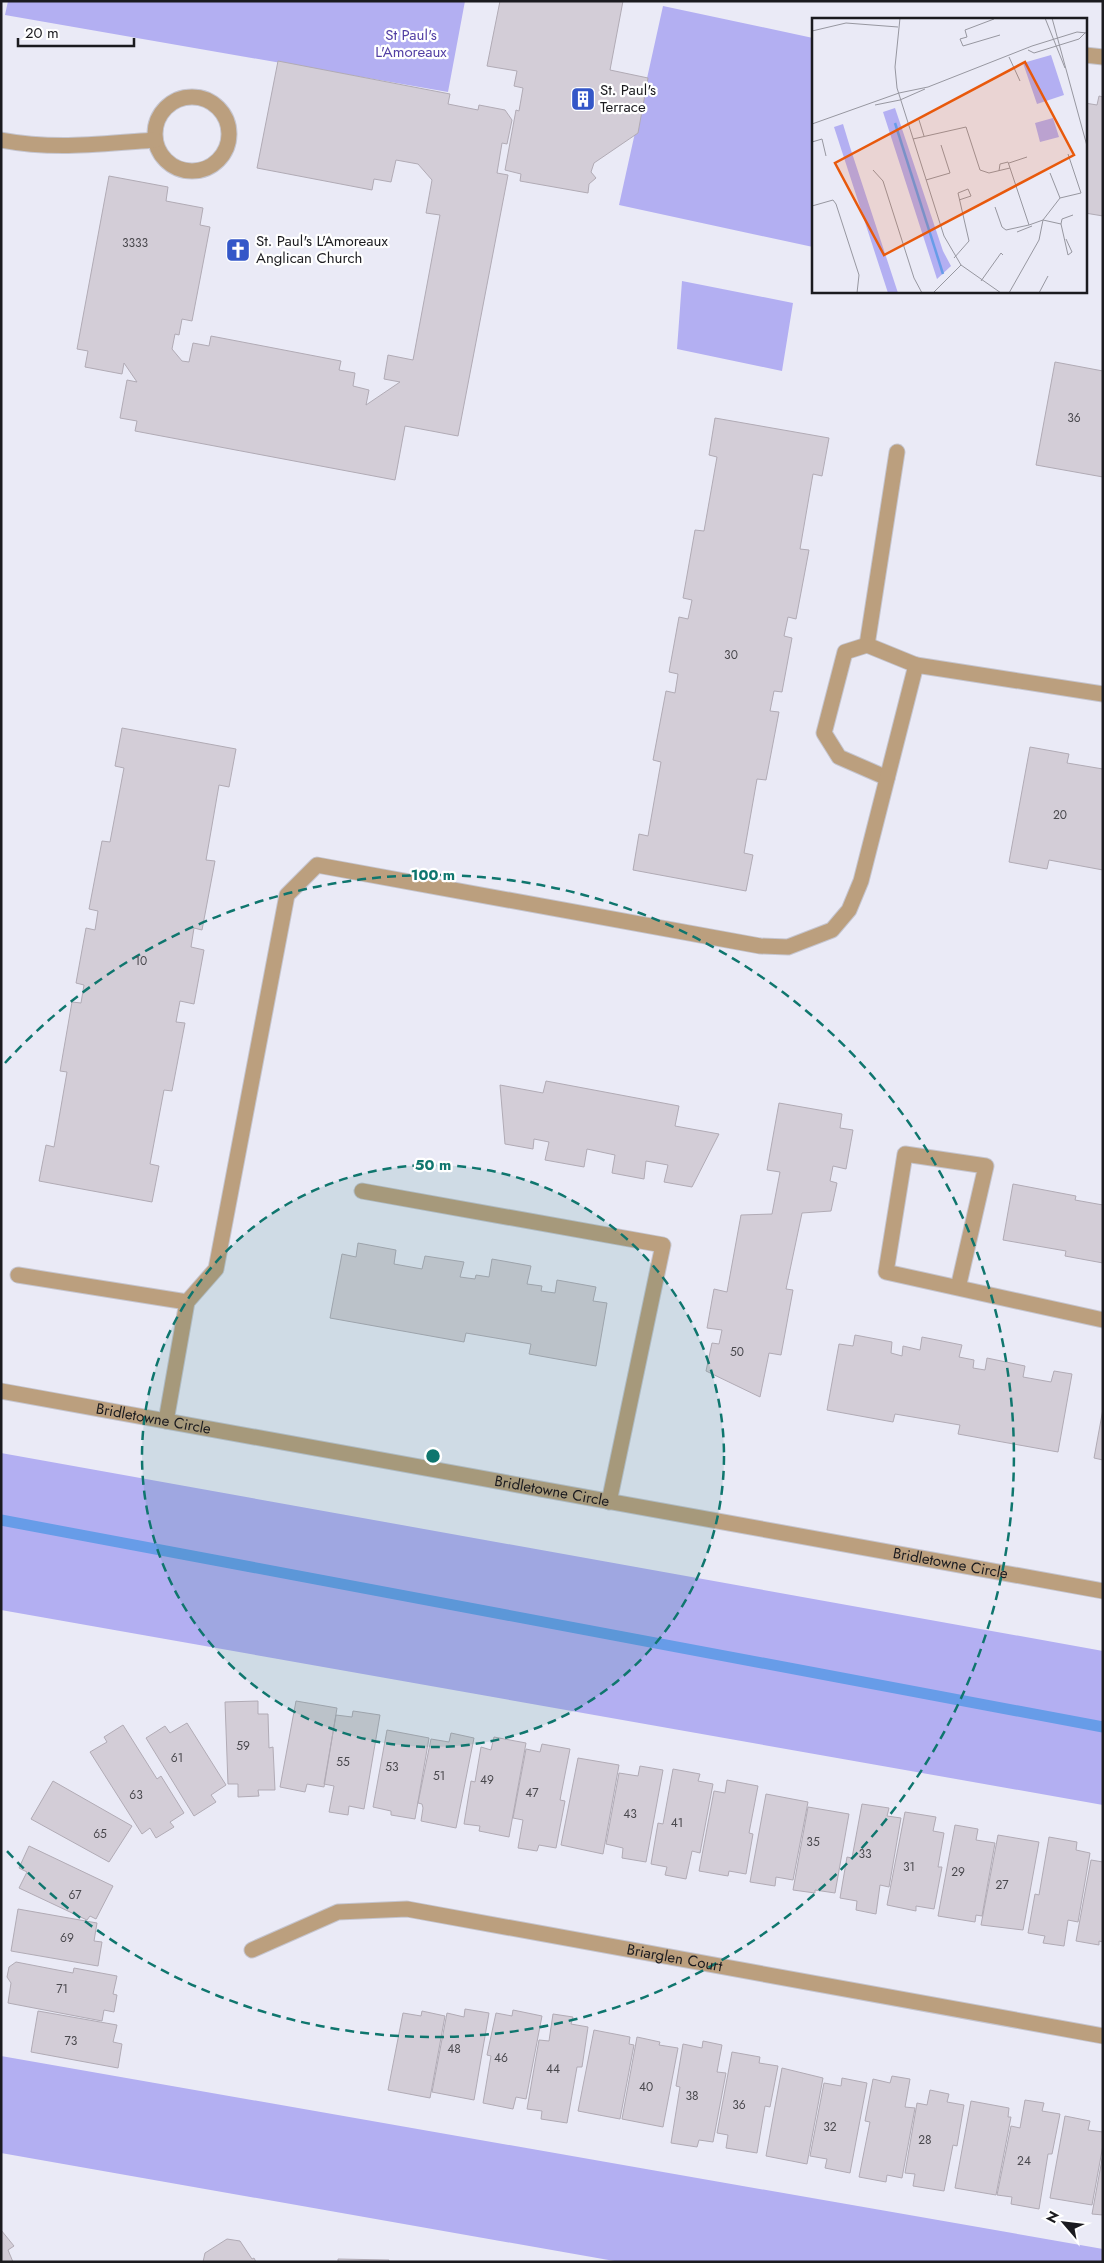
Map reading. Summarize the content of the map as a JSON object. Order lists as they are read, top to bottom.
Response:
{
  "streets": {
    "street": ["Bridletowne Circle", "Briarglen Court"]
  },
  "parks": ["St Paul's L'Amoreaux"],
  "places": {
    "building": ["St. Paul's Terrace"],
    "church": ["St. Paul's L'Amoreaux Anglican Church"]
  },
  "house_numbers": [
    "3333",
    "36",
    "30",
    "20",
    "10",
    "50",
    "59",
    "61",
    "55",
    "53",
    "51",
    "49",
    "47",
    "63",
    "43",
    "41",
    "65",
    "35",
    "33",
    "31",
    "29",
    "27",
    "67",
    "69",
    "71",
    "73",
    "48",
    "46",
    "44",
    "40",
    "38",
    "36",
    "32",
    "28",
    "24"
  ],
  "scale_bar": "20 m",
  "north": "top left",
  "rings": ["100 m", "50 m"]
}
